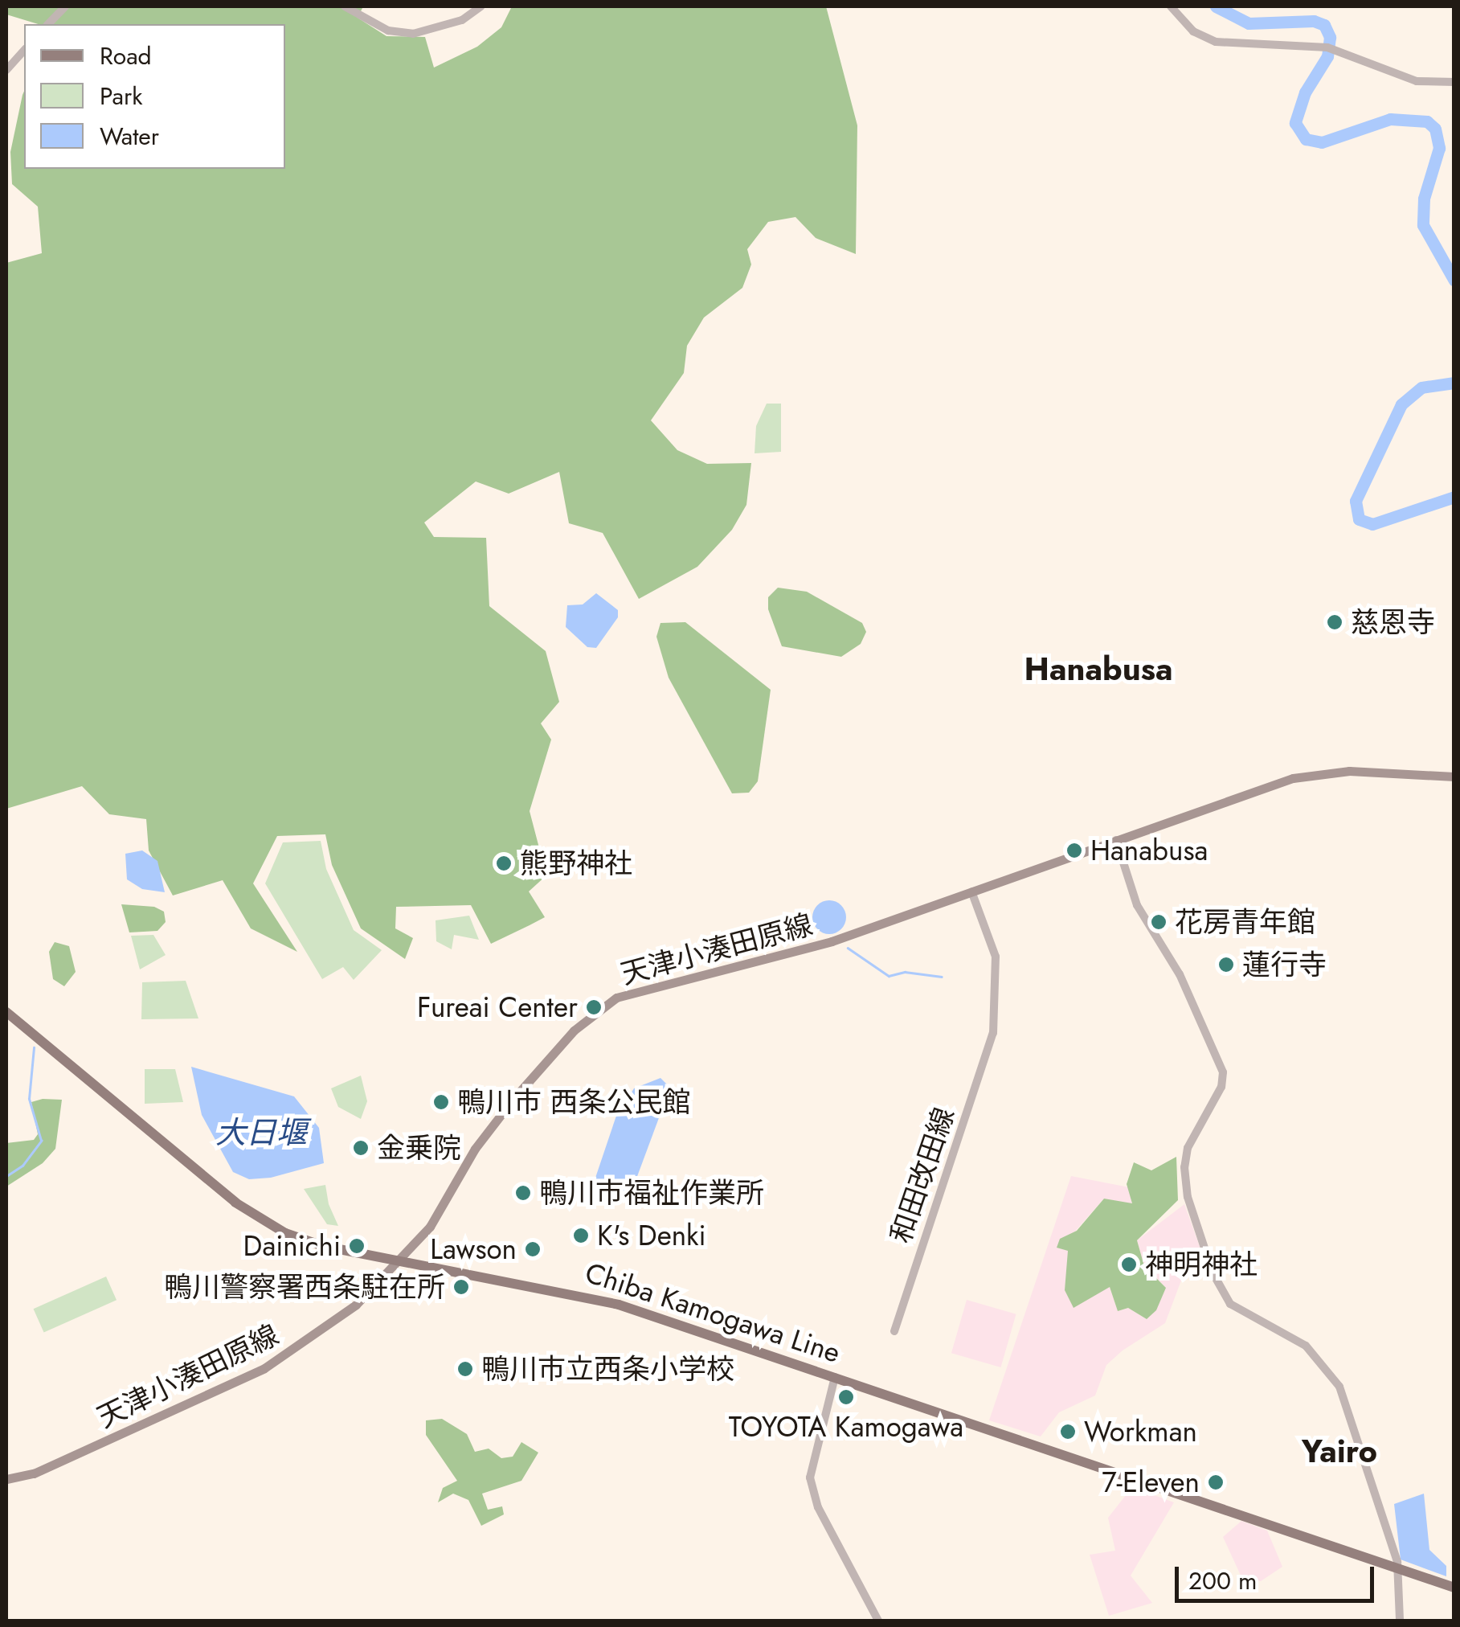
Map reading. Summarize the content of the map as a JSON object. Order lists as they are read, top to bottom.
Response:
{
  "streets": {
    "main road": ["天津小湊田原線", "Chiba Kamogawa Line"],
    "street": ["和田改田線"]
  },
  "crossings": [
    ["天津小湊田原線", "和田改田線"],
    ["天津小湊田原線", "Chiba Kamogawa Line"]
  ],
  "districts": ["Hanabusa", "Yairo"],
  "water": ["大日堰"],
  "places": [
    "慈恩寺",
    "Hanabusa",
    "熊野神社",
    "花房青年館",
    "蓮行寺",
    "Fureai Center",
    "鴨川市 西条公民館",
    "金乗院",
    "鴨川市福祉作業所",
    "K's Denki",
    "Dainichi",
    "Lawson",
    "神明神社",
    "鴨川警察署西条駐在所",
    "鴨川市立西条小学校",
    "TOYOTA Kamogawa",
    "Workman",
    "7-Eleven"
  ],
  "legend": ["Road", "Park", "Water"],
  "scale_bar": "200 m"
}
